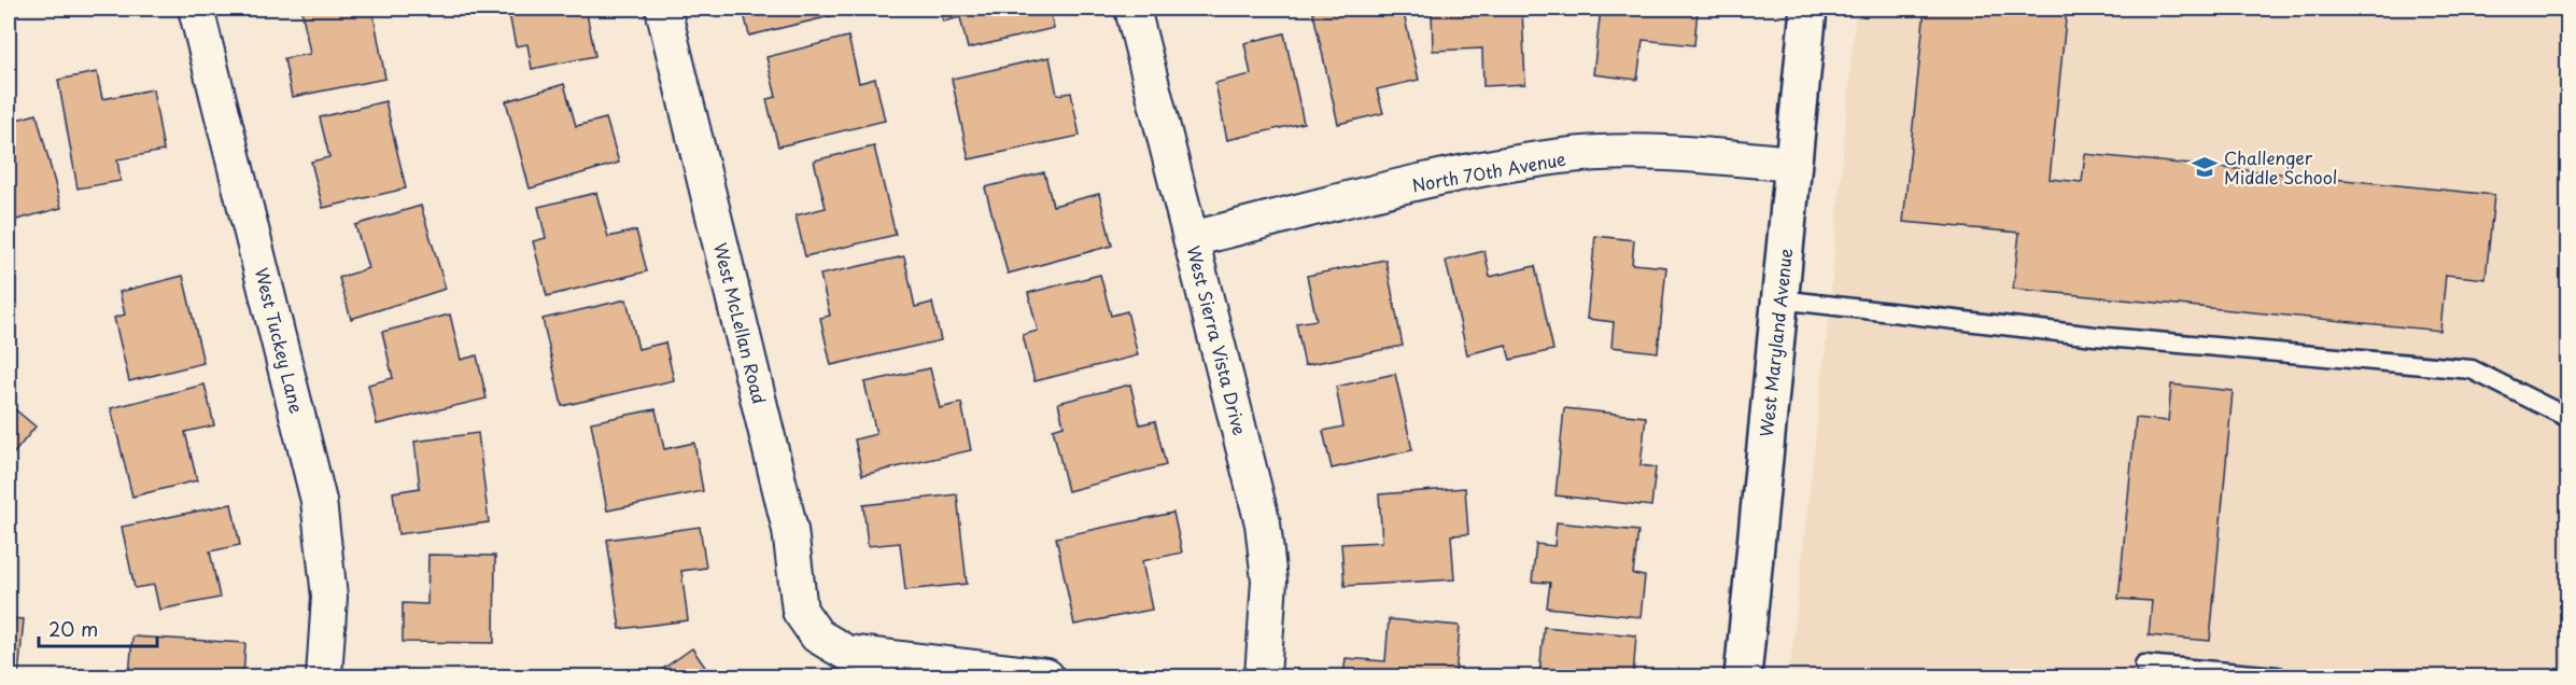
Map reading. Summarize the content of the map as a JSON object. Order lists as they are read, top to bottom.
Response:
{
  "streets": {
    "street": [
      "North 70th Avenue",
      "West McLellan Road",
      "West Tuckey Lane",
      "West Sierra Vista Drive",
      "West Maryland Avenue"
    ]
  },
  "crossings": [
    ["North 70th Avenue", "West Sierra Vista Drive"],
    ["North 70th Avenue", "West Maryland Avenue"]
  ],
  "places": {
    "school or university": ["Challenger Middle School"]
  },
  "scale_bar": "20 m"
}
